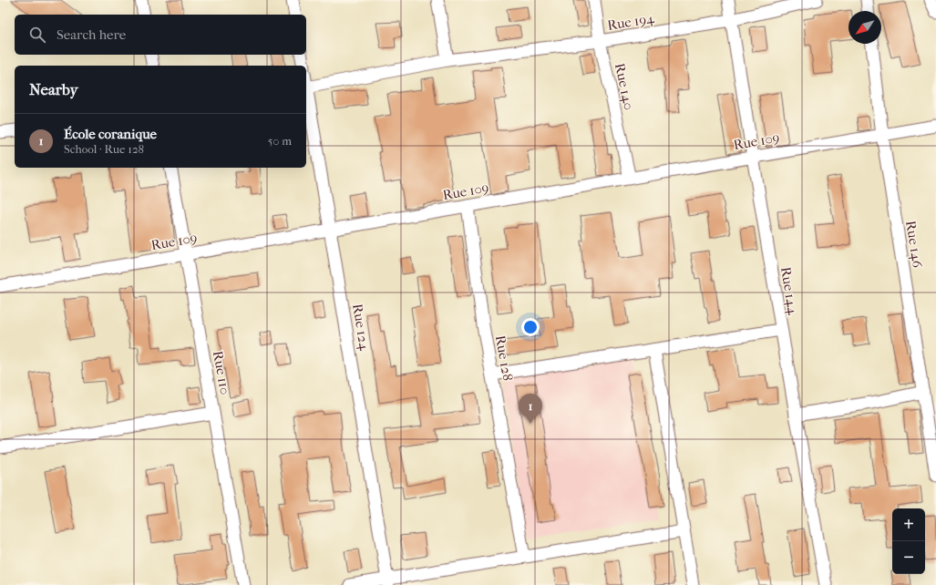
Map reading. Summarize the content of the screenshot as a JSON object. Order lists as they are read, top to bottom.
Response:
{
  "streets": {
    "street": [
      "Rue 194",
      "Rue 140",
      "Rue 109",
      "Rue 146",
      "Rue 144",
      "Rue 124",
      "Rue 128",
      "Rue 110"
    ]
  },
  "crossings": [
    ["Rue 194", "Rue 140"],
    ["Rue 194", "Rue 144"],
    ["Rue 194", "Rue 124"],
    ["Rue 140", "Rue 109"],
    ["Rue 109", "Rue 146"],
    ["Rue 109", "Rue 144"],
    ["Rue 109", "Rue 124"],
    ["Rue 109", "Rue 128"],
    ["Rue 109", "Rue 110"]
  ],
  "north": "bottom left",
  "page": {
    "search": "Search here",
    "heading": "Nearby",
    "list": [
      {
        "mark": "1",
        "name": "École coranique",
        "note": "School · Rue 128",
        "value": "50 m"
      }
    ],
    "pins": "1",
    "map_buttons": ["+", "−"]
  }
}
